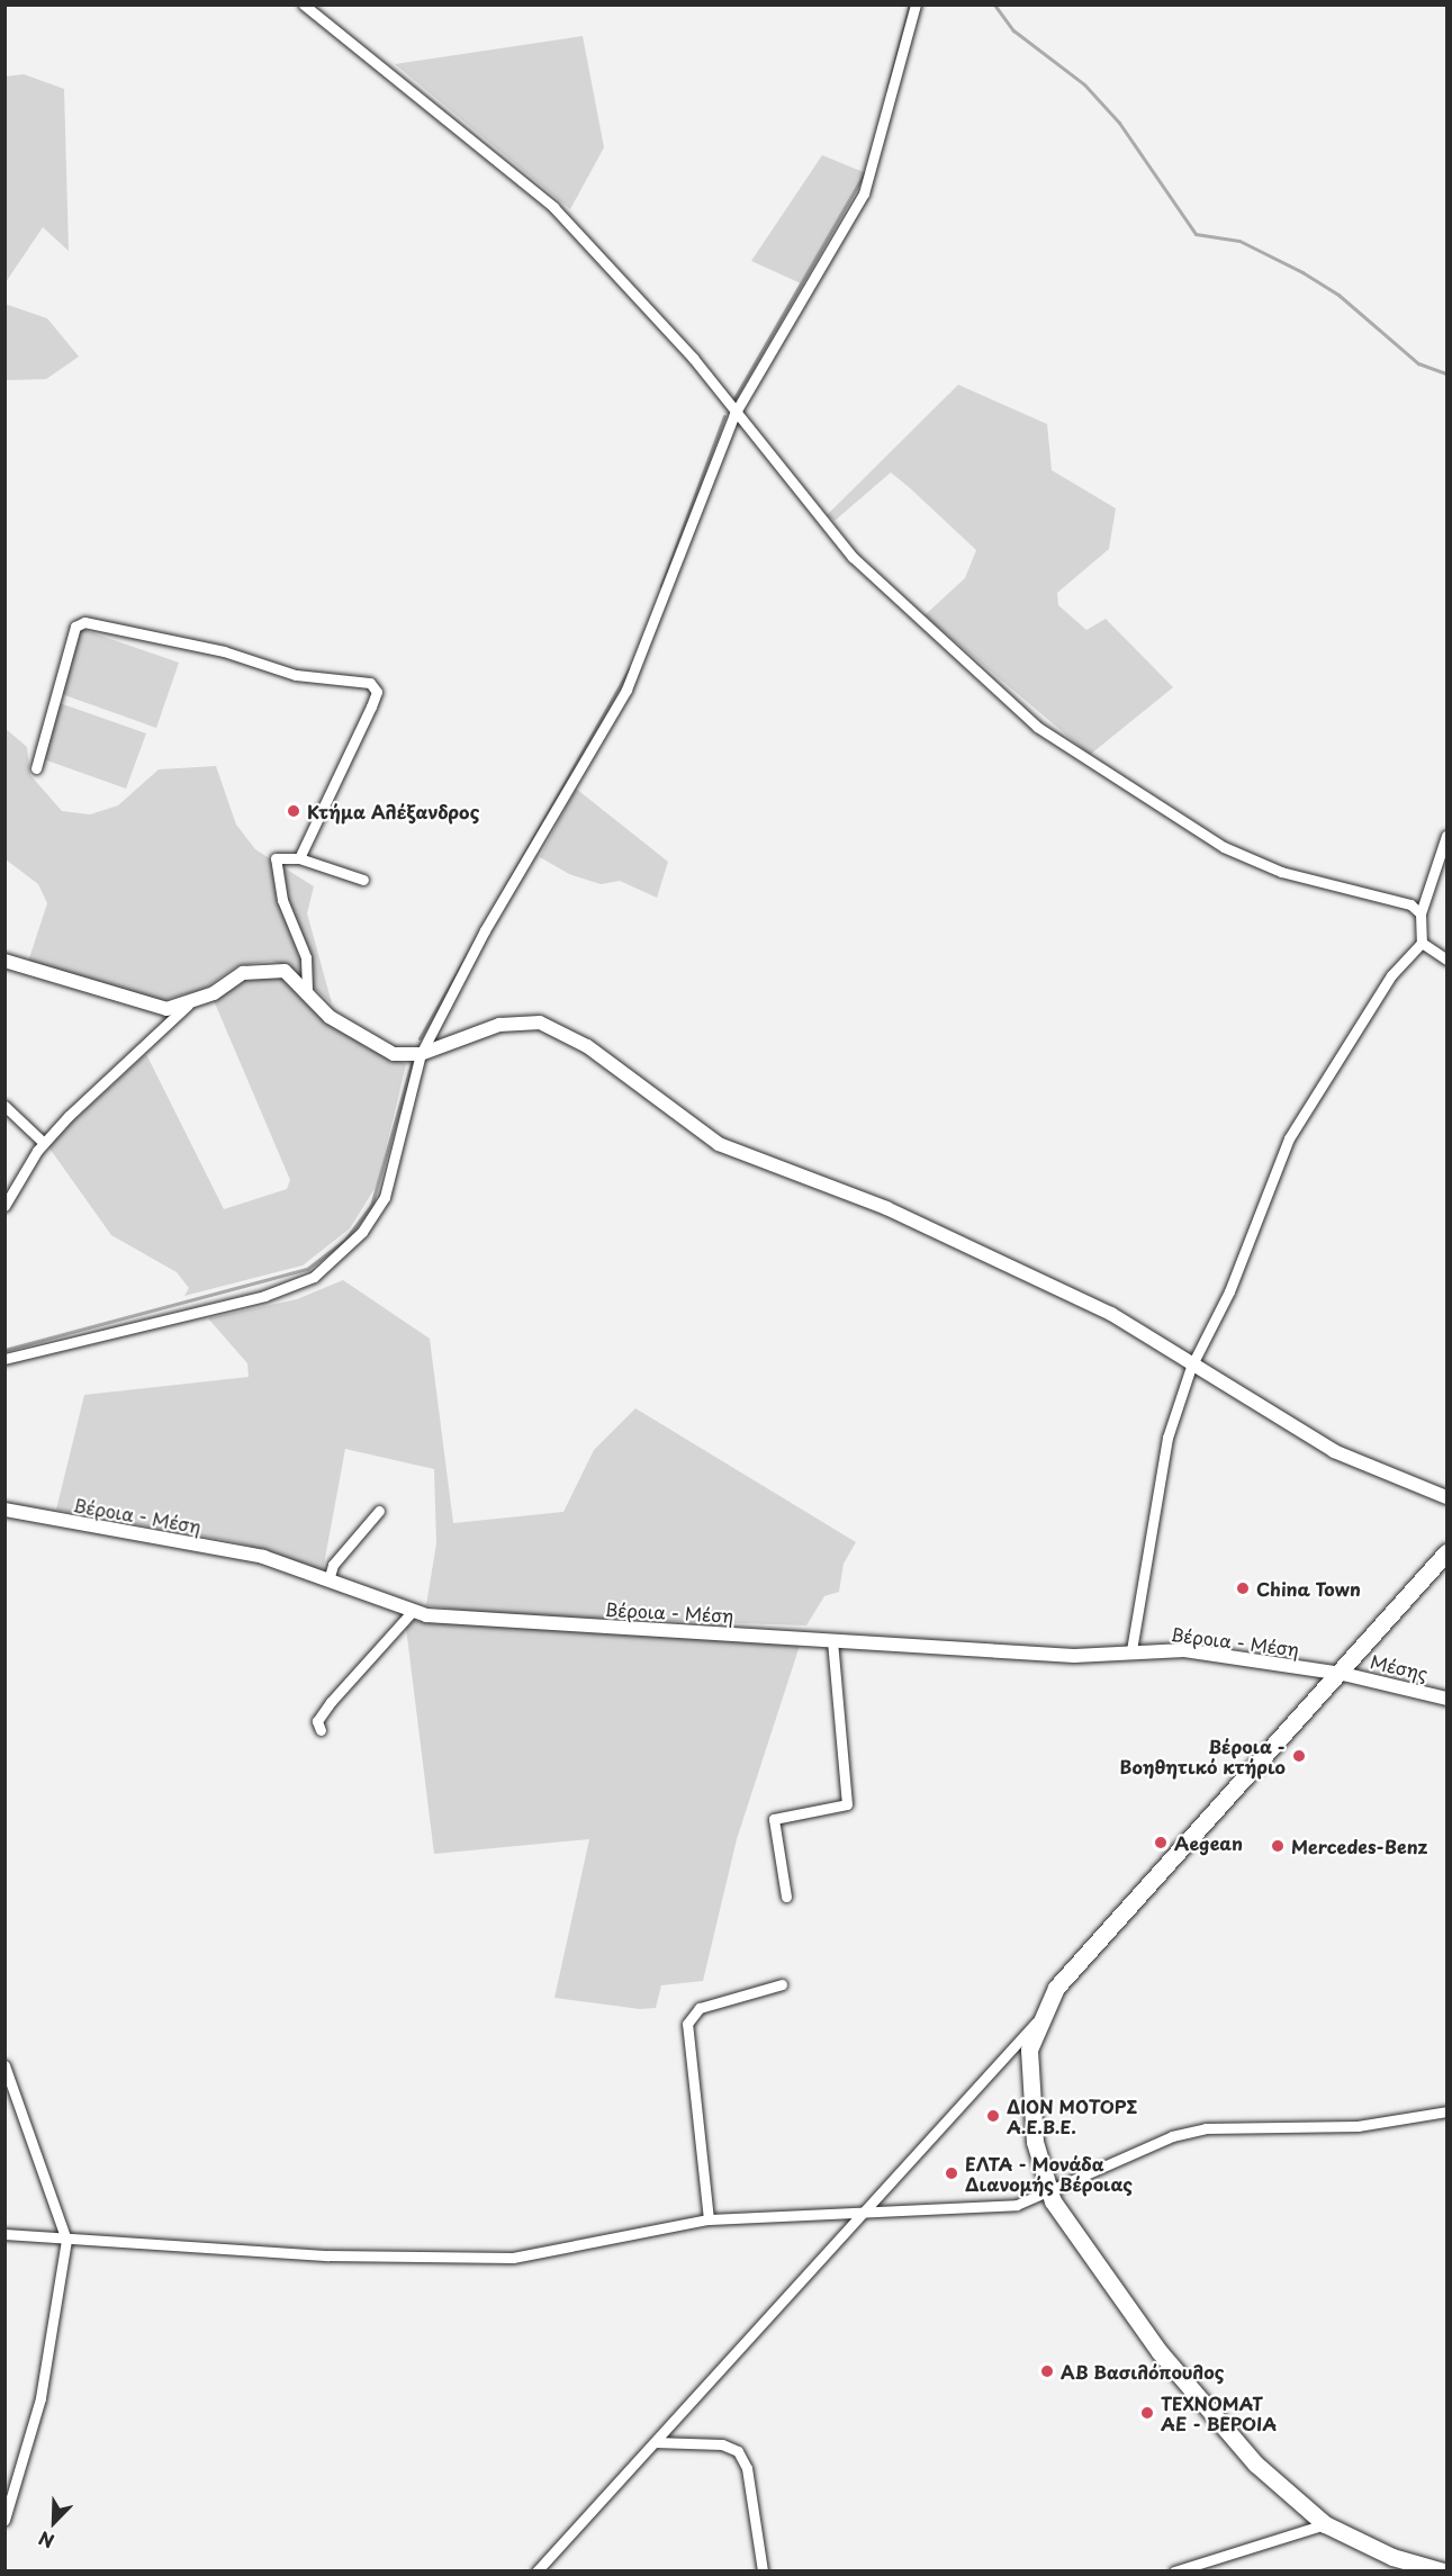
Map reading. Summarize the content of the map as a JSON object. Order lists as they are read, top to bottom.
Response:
{
  "streets": {
    "street": ["Βέροια - Μέση", "Μέσης"]
  },
  "crossings": [
    ["Βέροια - Μέση", "Μέσης"]
  ],
  "places": [
    "Κτήμα Αλέξανδρος",
    "China Town",
    "Βέροια - Βοηθητικό κτήριο",
    "Aegean",
    "Mercedes-Benz",
    "ΔΙΟΝ ΜΟΤΟΡΣ Α.Ε.Β.Ε.",
    "ΕΛΤΑ - Μονάδα Διανομής Βέροιας",
    "ΑΒ Βασιλόπουλος",
    "ΤΕΧΝΟΜΑΤ ΑΕ - ΒΕΡΟΙΑ"
  ],
  "north": "bottom left"
}
